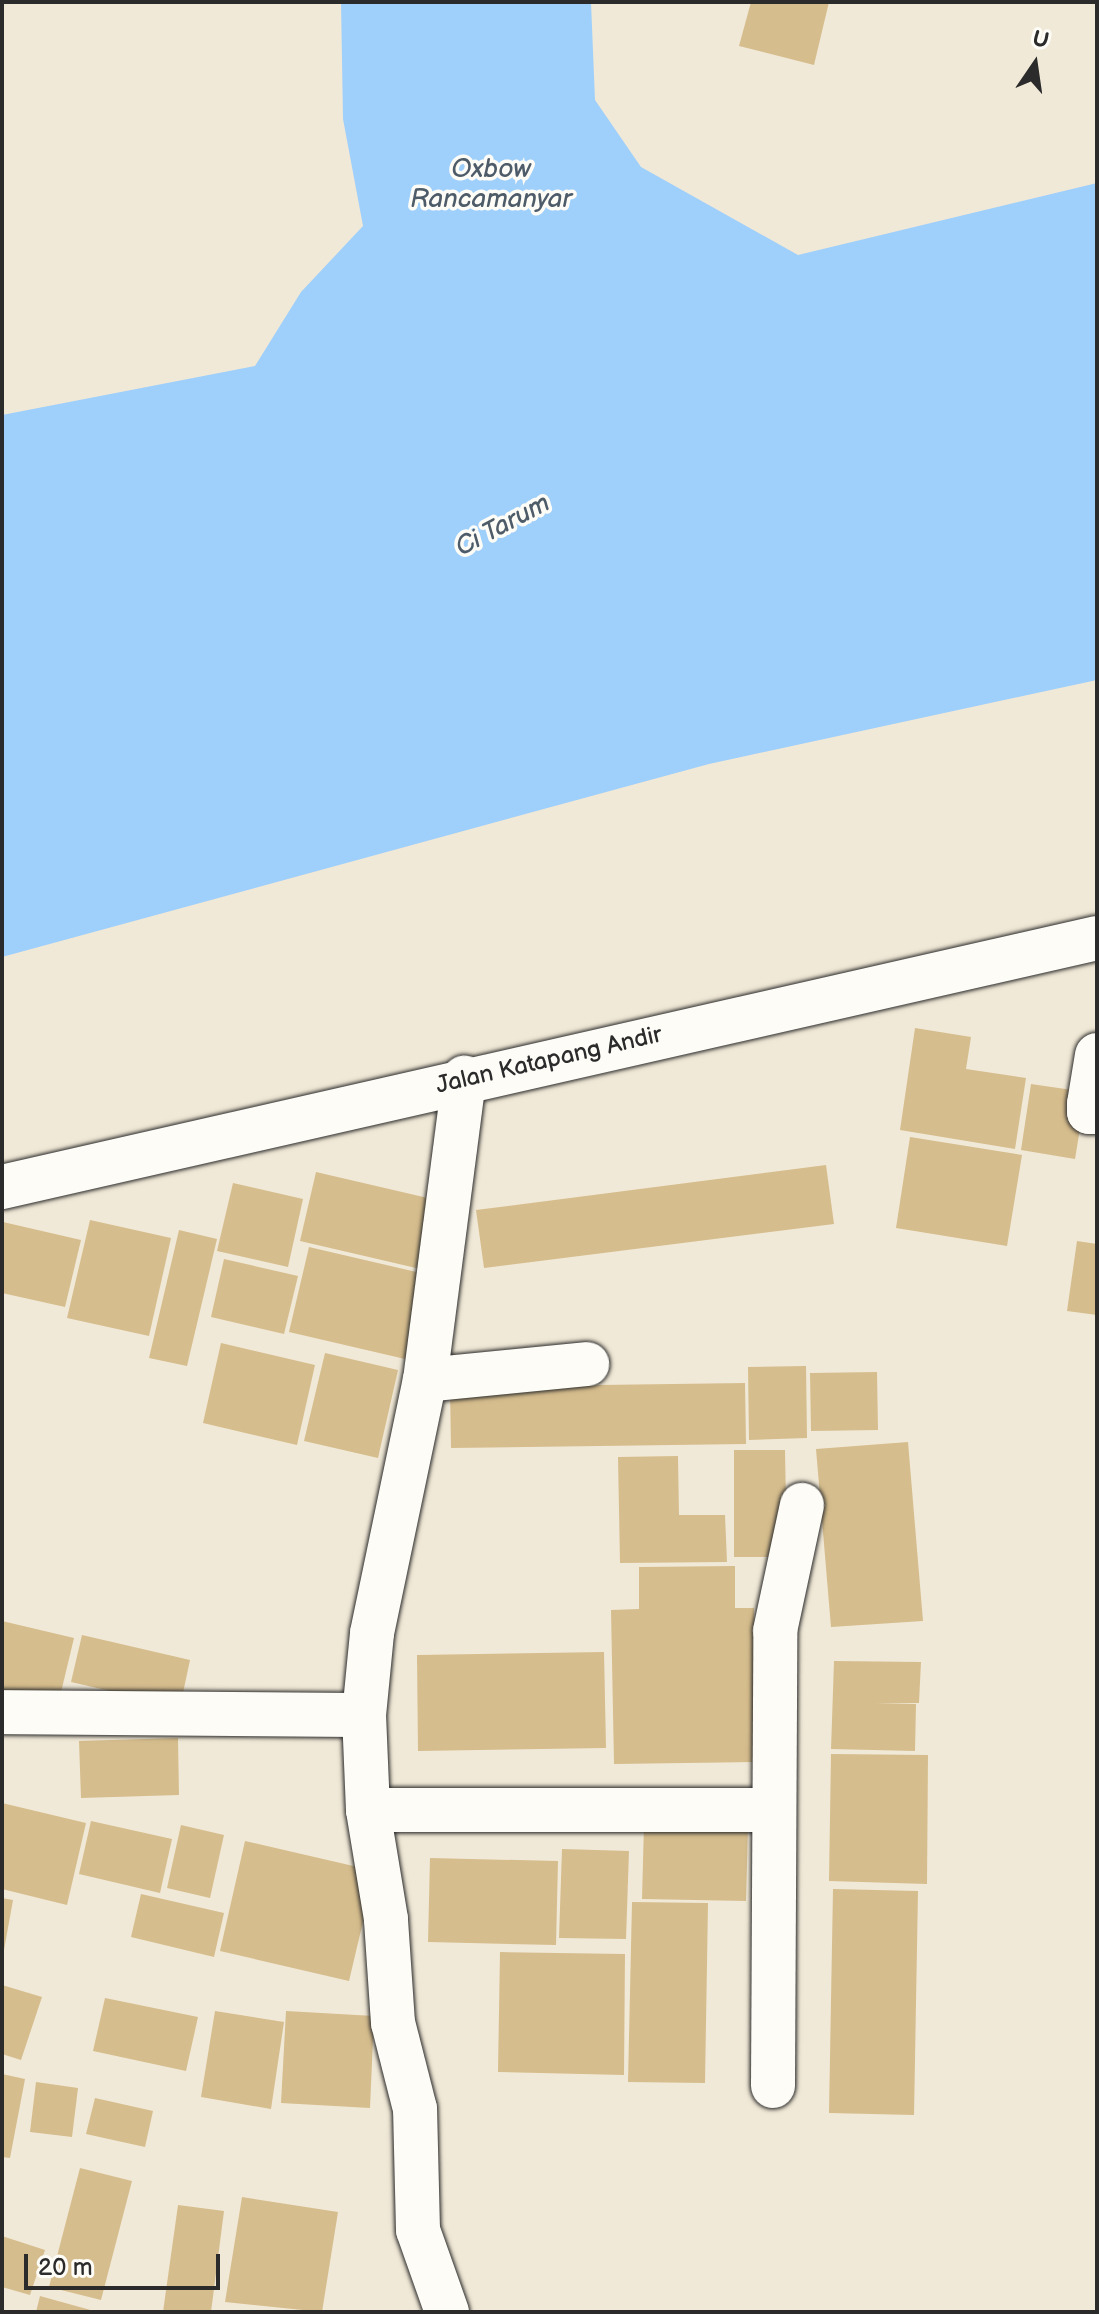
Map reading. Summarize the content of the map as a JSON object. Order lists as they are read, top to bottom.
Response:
{
  "streets": {
    "street": ["Jalan Katapang Andir"]
  },
  "water": ["Oxbow Rancamanyar", "Ci Tarum"],
  "scale_bar": "20 m",
  "north": "top"
}
